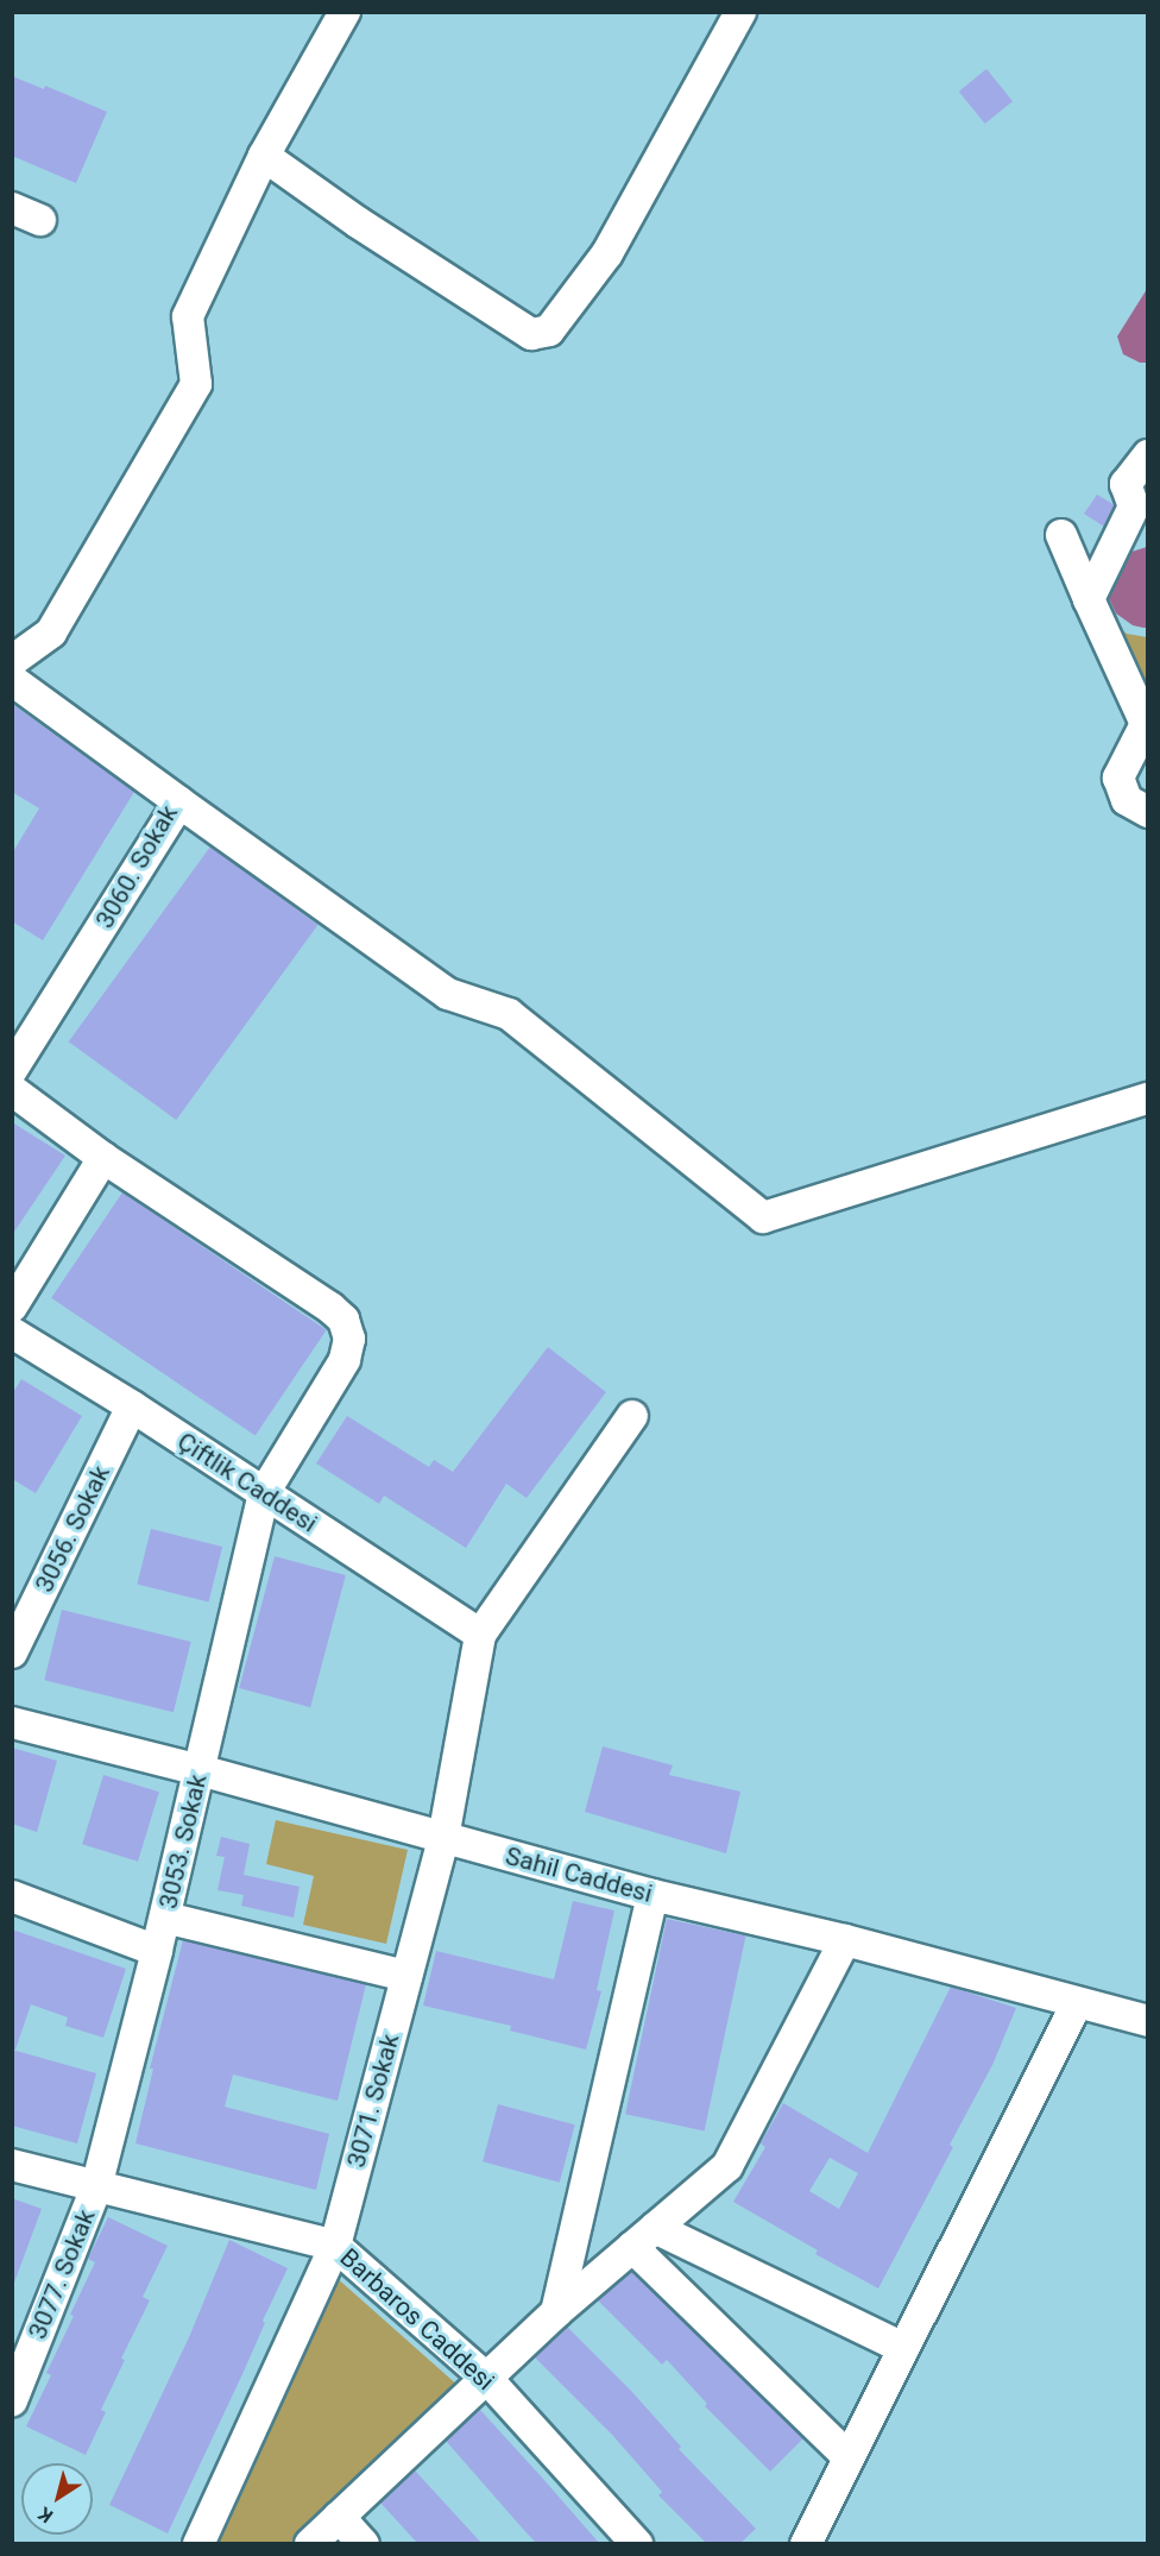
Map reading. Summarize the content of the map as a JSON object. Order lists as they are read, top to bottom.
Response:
{
  "streets": {
    "street": [
      "3060. Sokak",
      "Çiftlik Caddesi",
      "3056. Sokak",
      "3053. Sokak",
      "Sahil Caddesi",
      "3071. Sokak",
      "3077. Sokak",
      "Barbaros Caddesi"
    ]
  },
  "crossings": [
    ["Çiftlik Caddesi", "3056. Sokak"],
    ["Çiftlik Caddesi", "3053. Sokak"],
    ["Çiftlik Caddesi", "3071. Sokak"],
    ["3053. Sokak", "Sahil Caddesi"],
    ["3053. Sokak", "3077. Sokak"],
    ["3053. Sokak", "Barbaros Caddesi"],
    ["Sahil Caddesi", "3071. Sokak"],
    ["3071. Sokak", "Barbaros Caddesi"],
    ["3077. Sokak", "Barbaros Caddesi"]
  ],
  "north": "bottom left"
}
